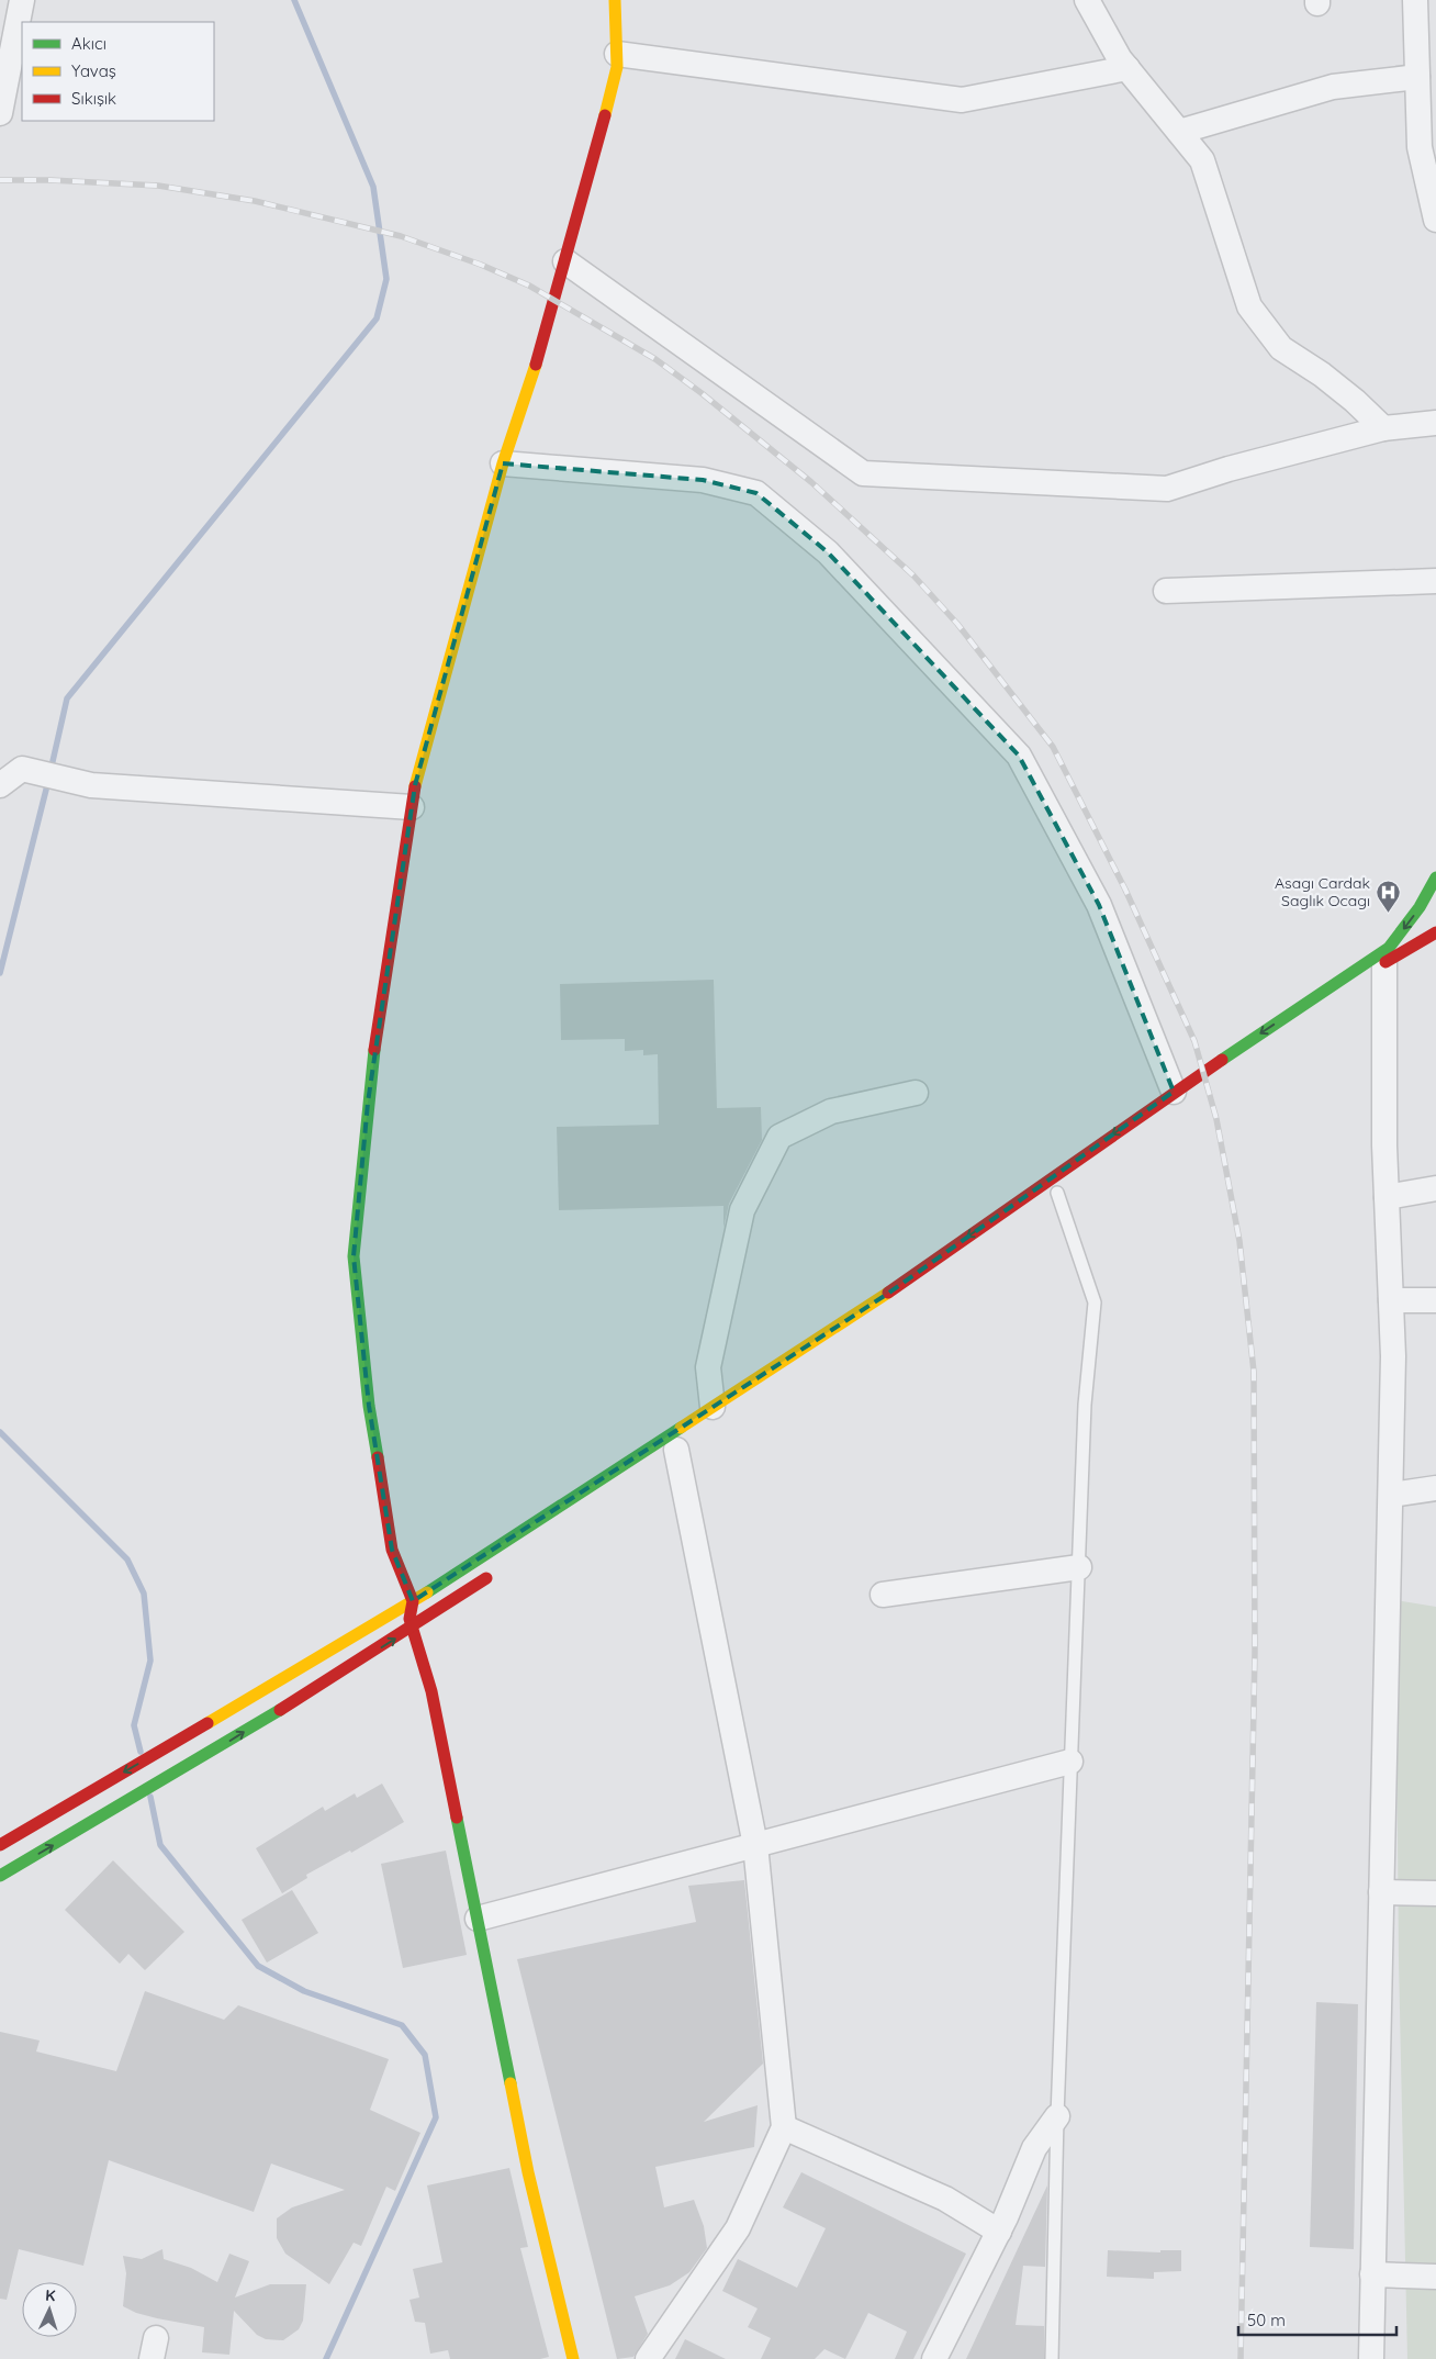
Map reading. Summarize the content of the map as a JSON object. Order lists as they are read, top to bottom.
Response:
{
  "places": {
    "hospital": ["Asagı Cardak Saglık Ocagı"]
  },
  "legend": ["Akıcı", "Yavaş", "Sıkışık"],
  "scale_bar": "50 m",
  "north": "top"
}
